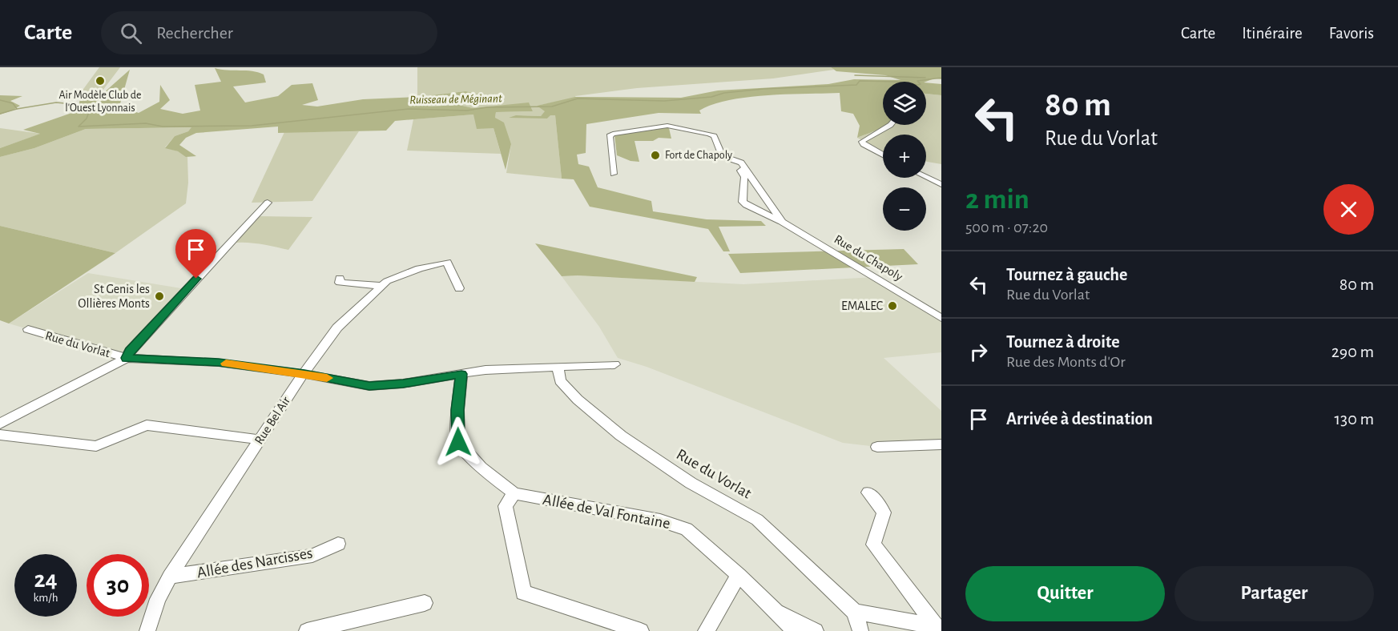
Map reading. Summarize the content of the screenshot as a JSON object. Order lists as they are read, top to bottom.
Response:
{
  "streets": {
    "street": [
      "Rue du Chapoly",
      "Rue du Vorlat",
      "Rue Bel Air",
      "Allée de Val Fontaine",
      "Allée des Narcisses"
    ]
  },
  "crossings": [
    ["Rue du Vorlat", "Rue Bel Air"],
    ["Rue du Vorlat", "Allée de Val Fontaine"],
    ["Rue Bel Air", "Allée des Narcisses"]
  ],
  "water": ["Ruisseau de Méginant"],
  "places": [
    "Air Modèle Club de l'Ouest Lyonnais",
    "Fort de Chapoly",
    "St Genis les Ollières Monts",
    "EMALEC"
  ],
  "page": {
    "header": "Carte",
    "search": "Rechercher",
    "nav": ["Carte", "Itinéraire", "Favoris"],
    "turn": ["80 m", "Rue du Vorlat"],
    "map_buttons": ["+", "−"],
    "heading": ["2 min", "500 m · 07:20"],
    "list": [
      {
        "name": "Tournez à gauche",
        "note": "Rue du Vorlat",
        "value": "80 m"
      },
      {
        "name": "Tournez à droite",
        "note": "Rue des Monts d'Or",
        "value": "290 m"
      },
      {
        "name": "Arrivée à destination",
        "value": "130 m"
      }
    ],
    "speed": "24 km/h",
    "limit": "30",
    "buttons": ["Quitter", "Partager"]
  }
}
